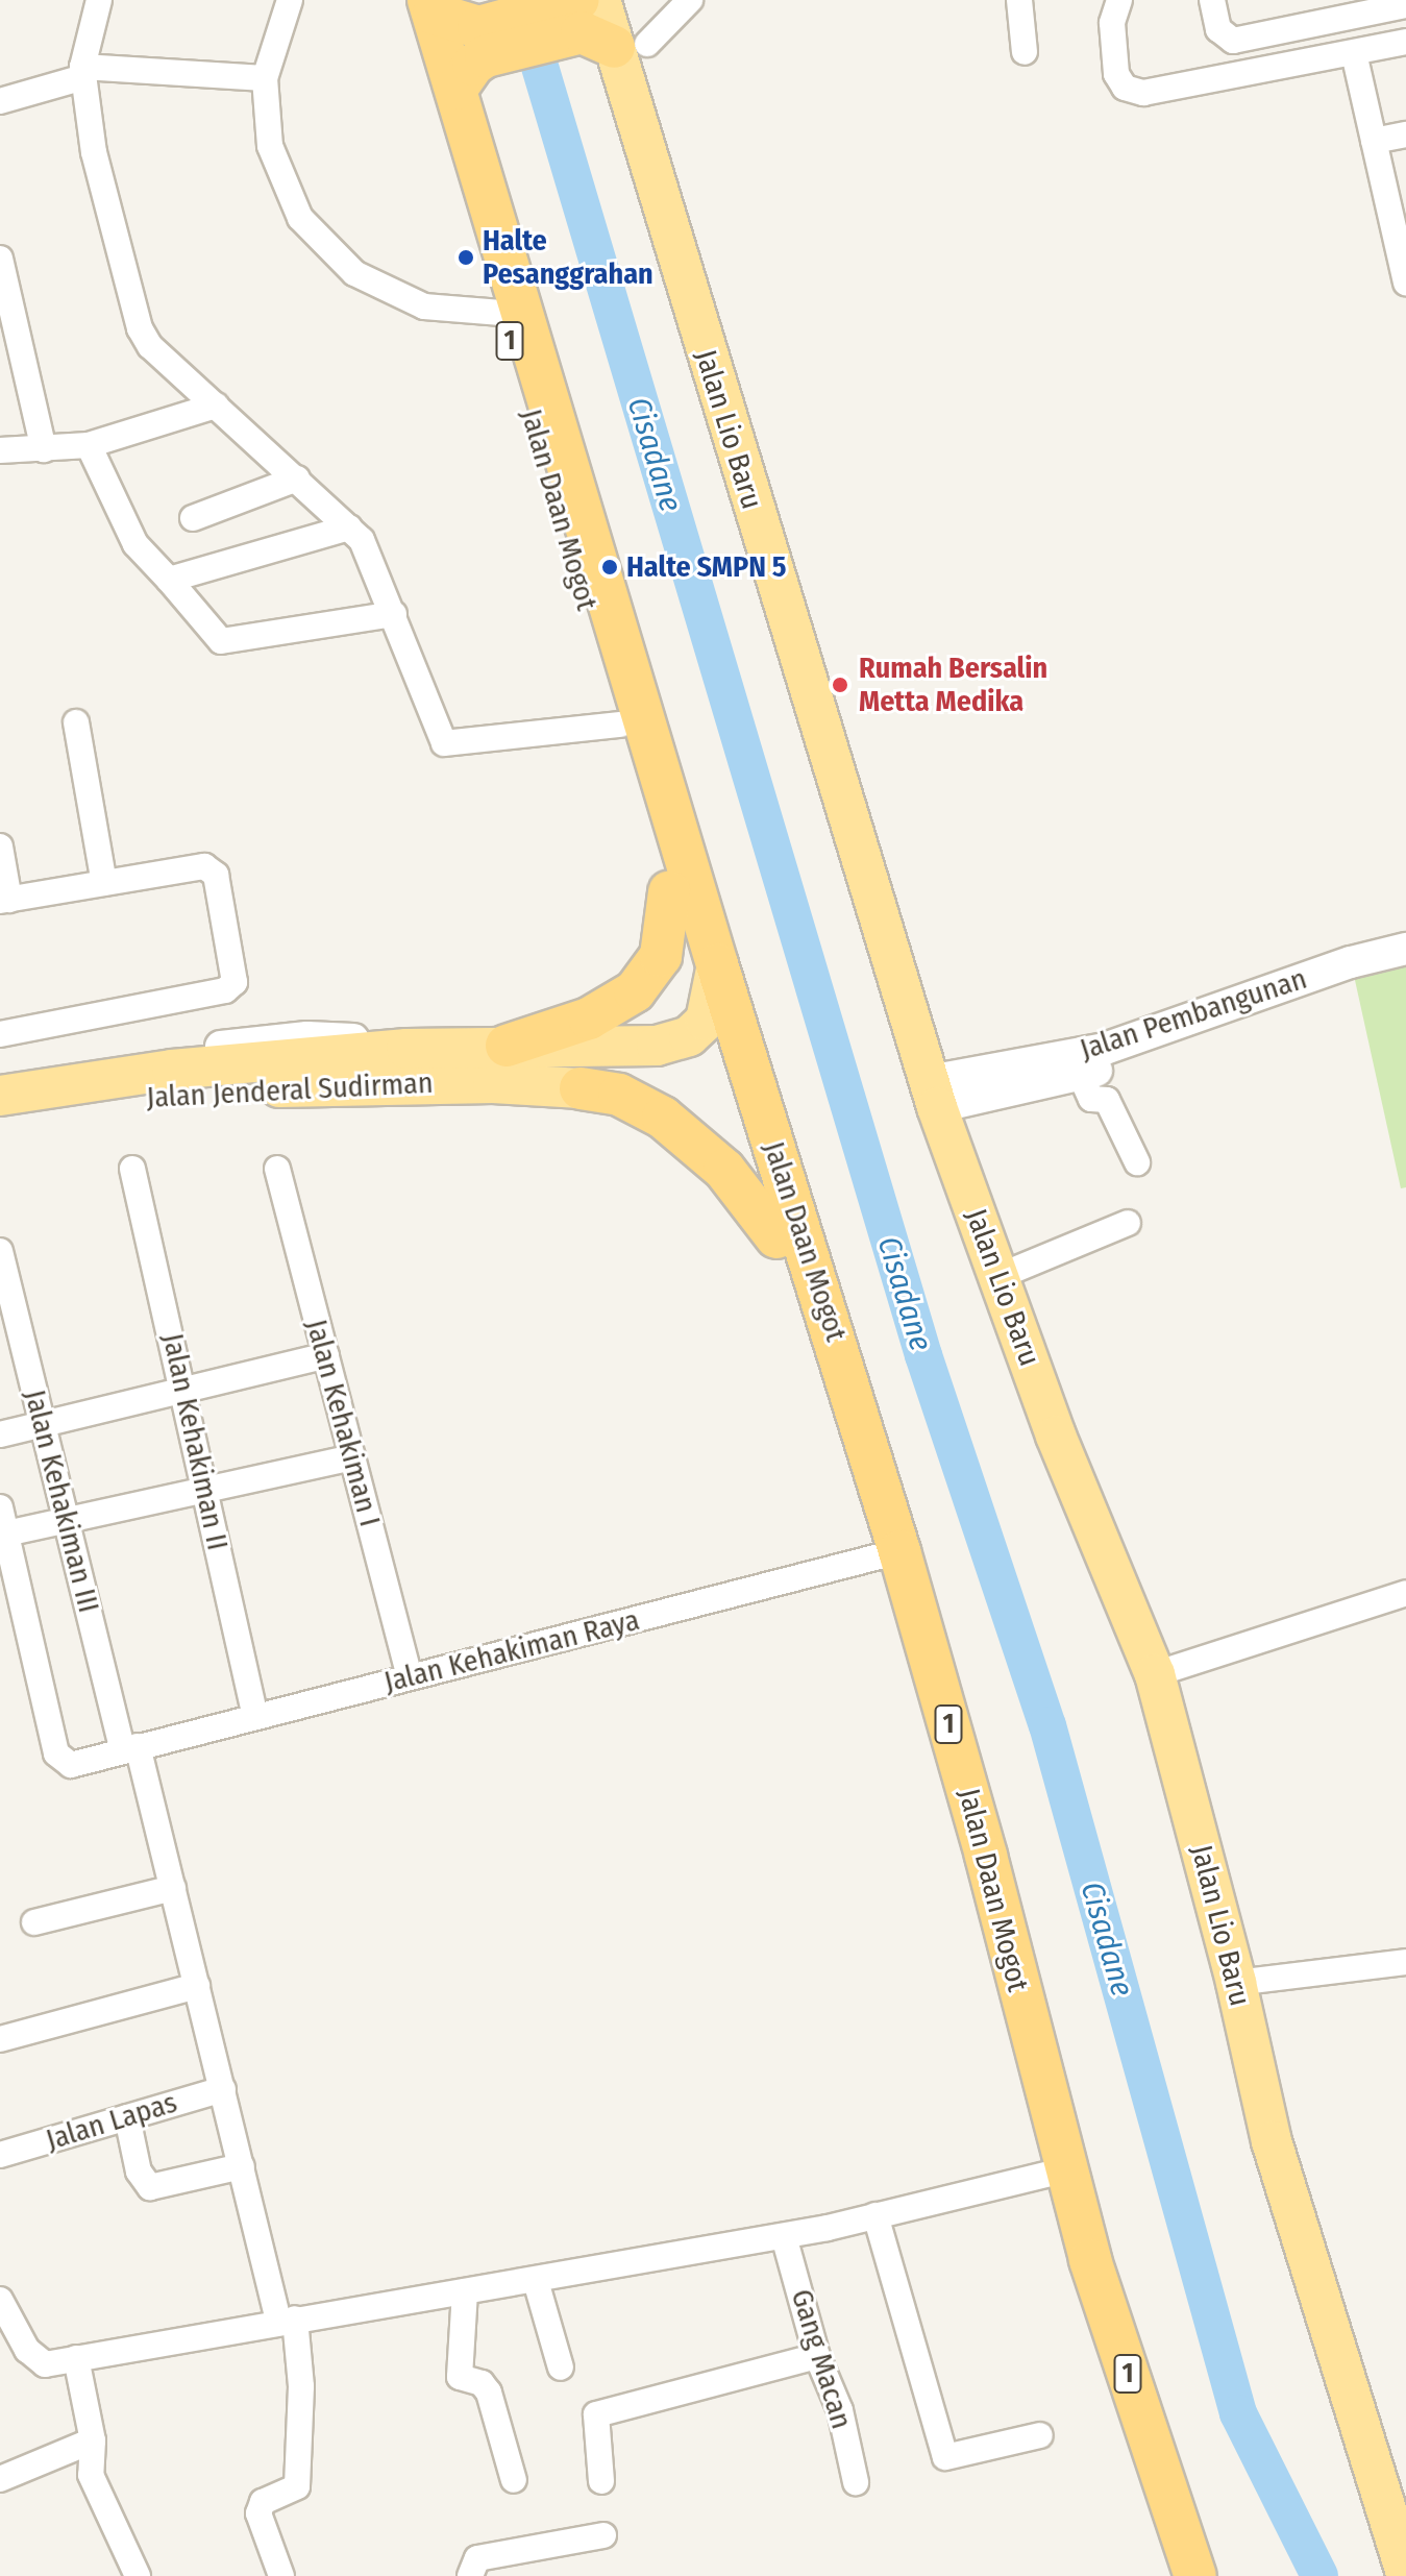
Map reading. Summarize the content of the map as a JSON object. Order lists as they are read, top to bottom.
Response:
{
  "streets": {
    "highway": ["1", "Jalan Daan Mogot"],
    "main road": ["Jalan Lio Baru", "Jalan Jenderal Sudirman"],
    "street": [
      "Jalan Pembangunan",
      "Jalan Kehakiman I",
      "Jalan Kehakiman II",
      "Jalan Kehakiman III",
      "Jalan Kehakiman Raya",
      "Jalan Lapas",
      "Gang Macan"
    ]
  },
  "crossings": [
    ["Jalan Lio Baru", "Jalan Pembangunan"],
    ["Jalan Daan Mogot", "Jalan Jenderal Sudirman"],
    ["Jalan Daan Mogot", "Jalan Kehakiman Raya"],
    ["Jalan Kehakiman I", "Jalan Kehakiman Raya"],
    ["Jalan Kehakiman II", "Jalan Kehakiman Raya"],
    ["Jalan Kehakiman III", "Jalan Kehakiman Raya"],
    ["Jalan Kehakiman III", "Jalan Lapas"]
  ],
  "water": ["Cisadane"],
  "places": ["Halte Pesanggrahan", "Halte SMPN 5", "Rumah Bersalin Metta Medika"]
}
